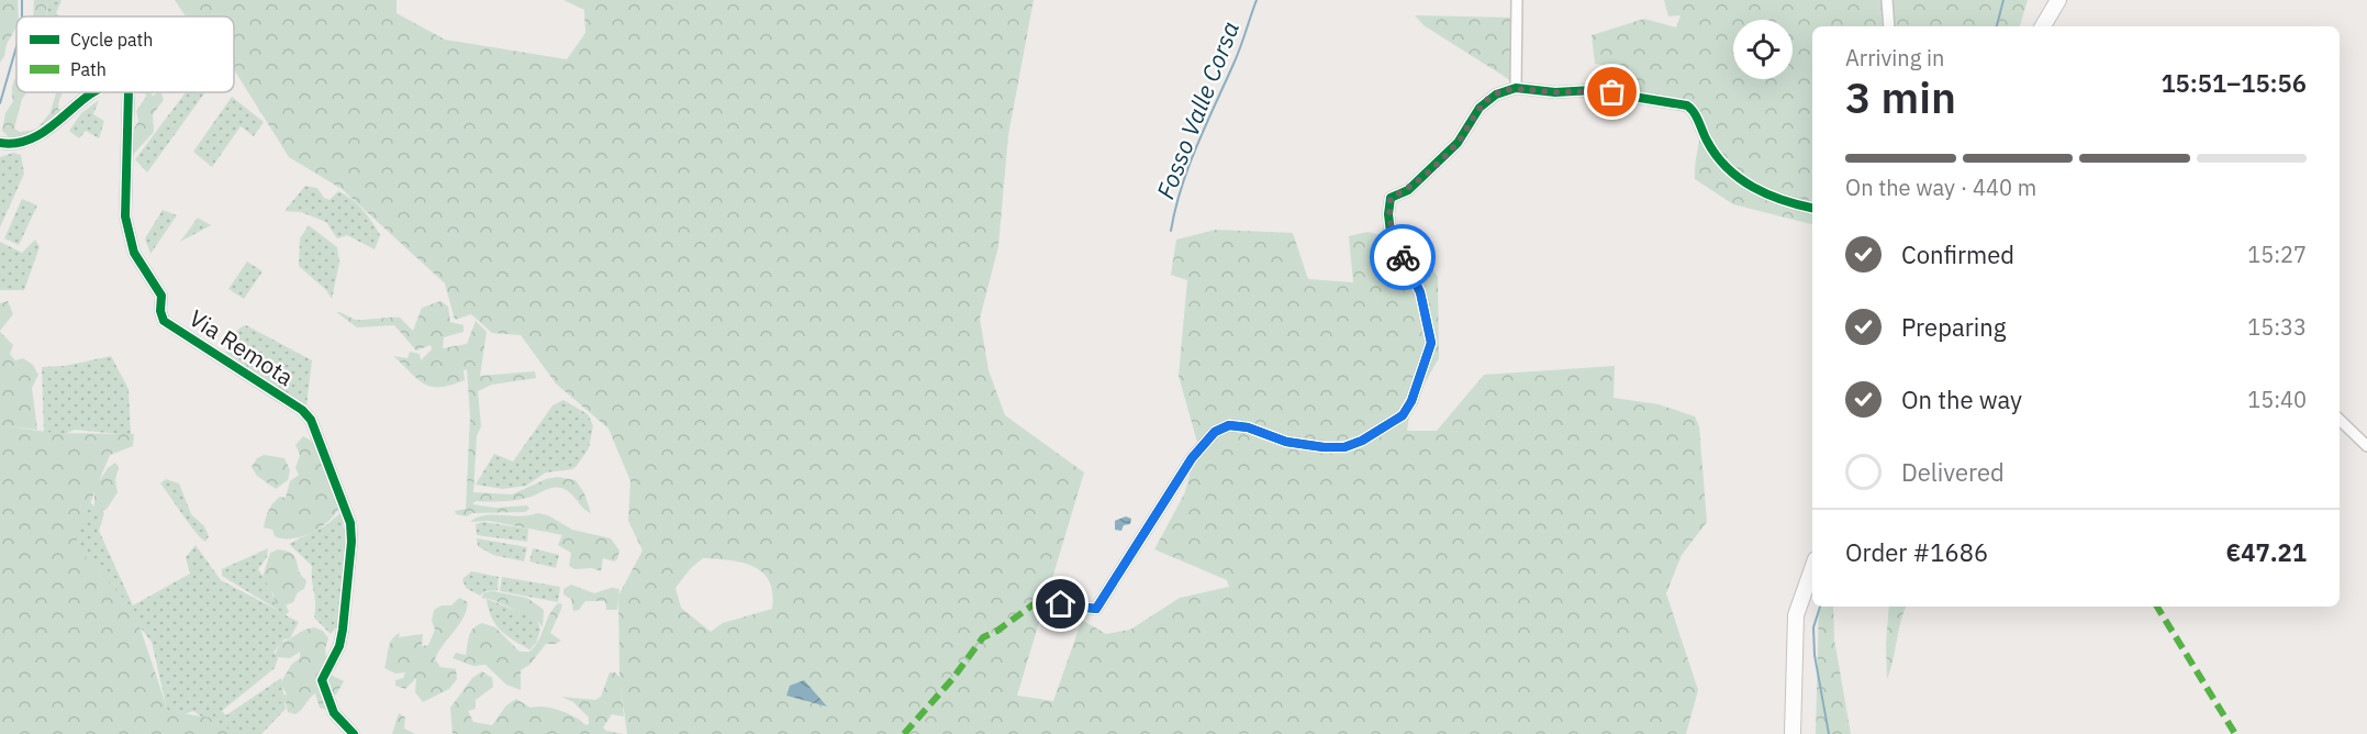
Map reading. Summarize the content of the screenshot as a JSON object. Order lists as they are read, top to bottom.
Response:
{
  "streets": {
    "street": ["Via Remota"]
  },
  "water": ["Fosso Valle Corsa"],
  "legend": ["Cycle path", "Path"],
  "page": {
    "heading": ["3 min", "Arriving in", "15:51–15:56"],
    "panel": ["Order #1686", "€47.21"],
    "bar": "On the way · 440 m",
    "list": [
      ["Confirmed", "15:27"],
      ["Preparing", "15:33"],
      ["On the way", "15:40"],
      "Delivered"
    ]
  }
}
